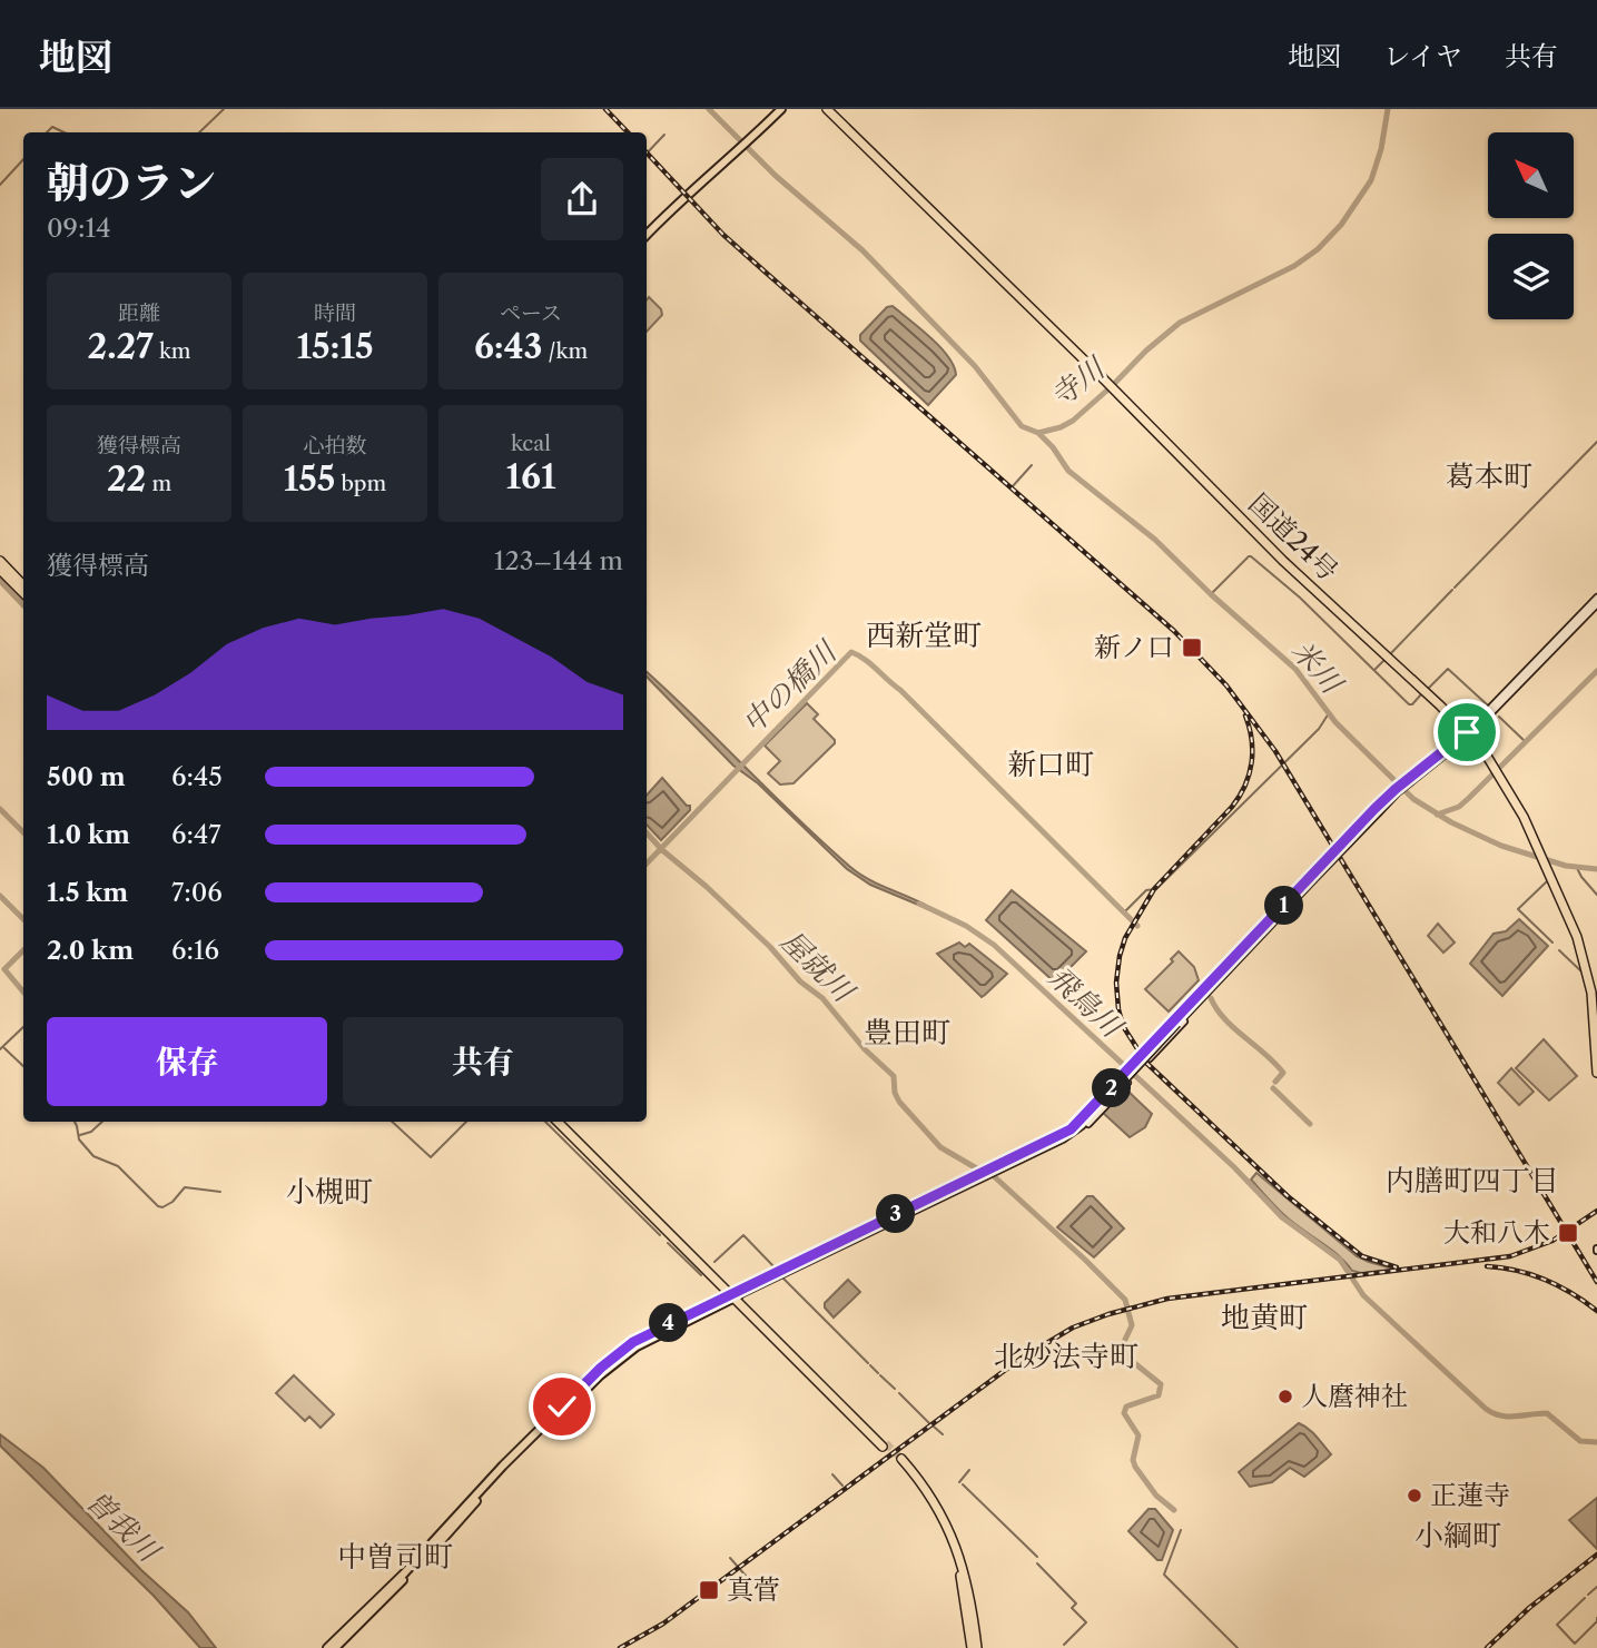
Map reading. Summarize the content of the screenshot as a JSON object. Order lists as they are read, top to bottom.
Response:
{
  "streets": {
    "highway": ["国道24号"]
  },
  "districts": [
    "葛本町",
    "西新堂町",
    "新口町",
    "豊田町",
    "内膳町四丁目",
    "小槻町",
    "地黄町",
    "北妙法寺町",
    "小綱町",
    "中曽司町"
  ],
  "water": [
    "寺川",
    "米川",
    "中の橋川",
    "屋就川",
    "飛鳥川",
    "曽我川"
  ],
  "places": {
    "transit": ["新ノ口", "大和八木", "真菅"],
    "other": ["人麿神社", "正蓮寺"]
  },
  "north": "top left",
  "page": {
    "header": "地図",
    "nav": ["地図", "レイヤ", "共有"],
    "heading": ["朝のラン", "09:14"],
    "stats": [
      ["距離", "2.27 km"],
      ["時間", "15:15"],
      ["ペース", "6:43 /km"],
      ["獲得標高", "22 m"],
      ["心拍数", "155 bpm"],
      ["kcal", "161"]
    ],
    "chart": ["獲得標高", "123–144 m"],
    "list": [
      {
        "name": "500 m",
        "note": "6:45"
      },
      {
        "name": "1.0 km",
        "note": "6:47"
      },
      {
        "name": "1.5 km",
        "note": "7:06"
      },
      {
        "name": "2.0 km",
        "note": "6:16"
      }
    ],
    "pins": [
      "1",
      "2",
      "3",
      "4"
    ],
    "buttons": ["保存", "共有"]
  }
}
